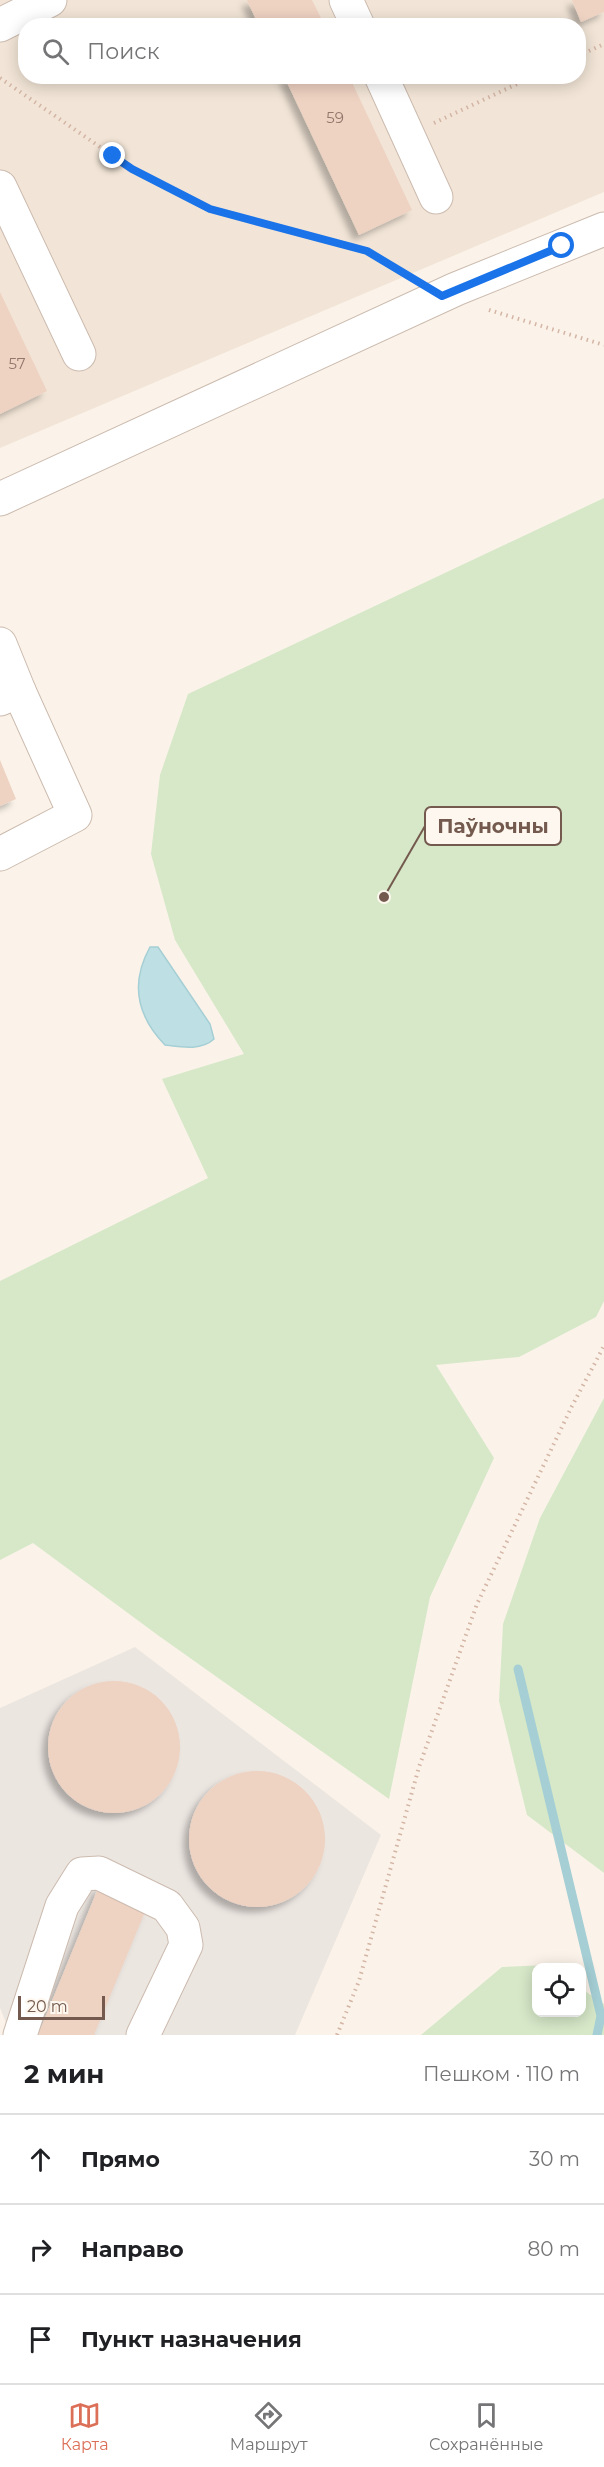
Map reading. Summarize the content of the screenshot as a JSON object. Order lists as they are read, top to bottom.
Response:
{
  "places": ["Паўночны"],
  "house_numbers": ["59", "57"],
  "scale_bar": "20 m",
  "page": {
    "search": "Поиск",
    "scale": "20 m",
    "heading": ["2 мин", "Пешком · 110 m"],
    "list": [
      ["Прямо", "30 m"],
      ["Направо", "80 m"],
      "Пункт назначения"
    ],
    "nav": ["Карта", "Маршрут", "Сохранённые"]
  }
}
